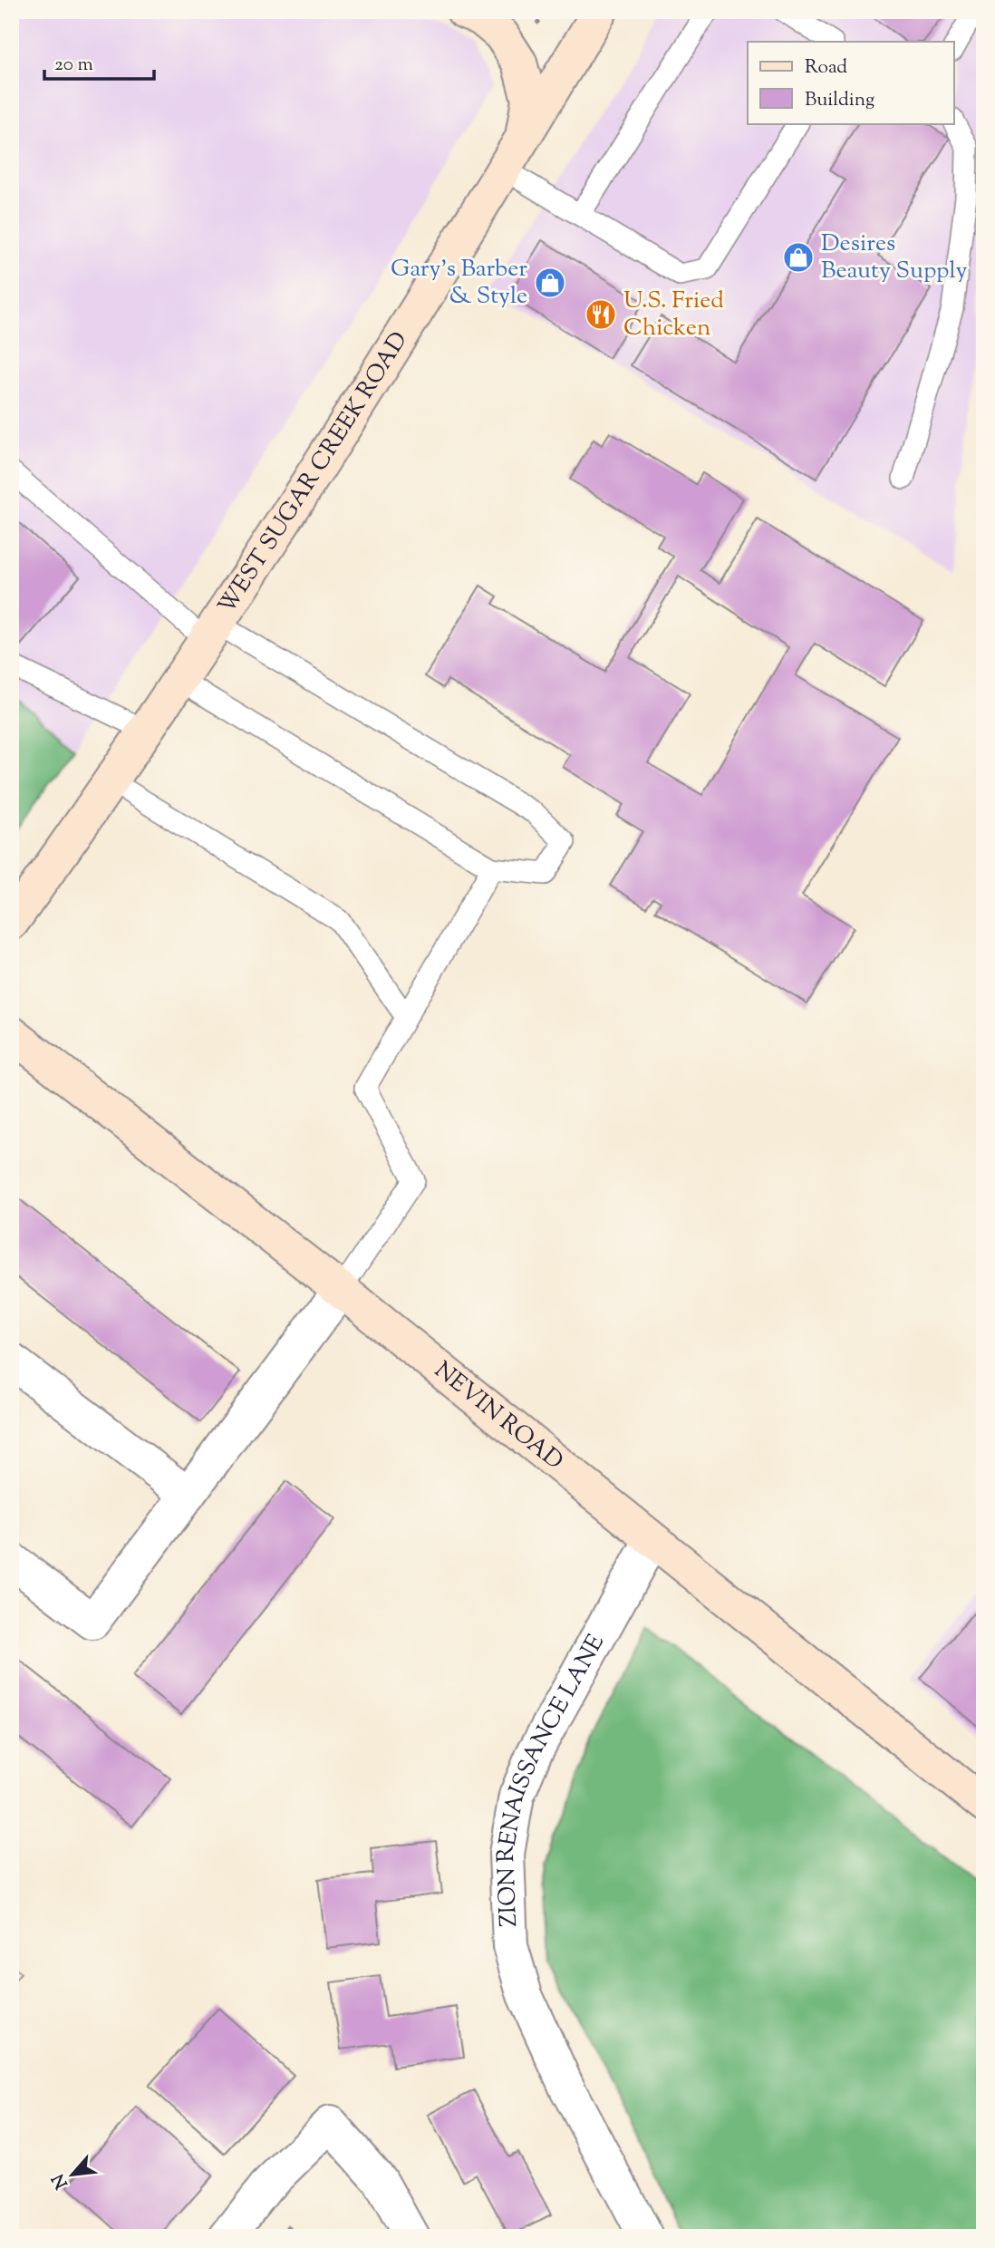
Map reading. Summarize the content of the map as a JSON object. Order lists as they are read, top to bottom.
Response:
{
  "streets": {
    "main road": ["WEST SUGAR CREEK ROAD", "NEVIN ROAD"],
    "street": ["ZION RENAISSANCE LANE"]
  },
  "crossings": [
    ["NEVIN ROAD", "ZION RENAISSANCE LANE"]
  ],
  "places": {
    "shop": ["Desires Beauty Supply", "Gary's Barber & Style"],
    "restaurant": ["U.S. Fried Chicken"]
  },
  "legend": ["Road", "Building"],
  "scale_bar": "20 m",
  "north": "bottom left"
}
